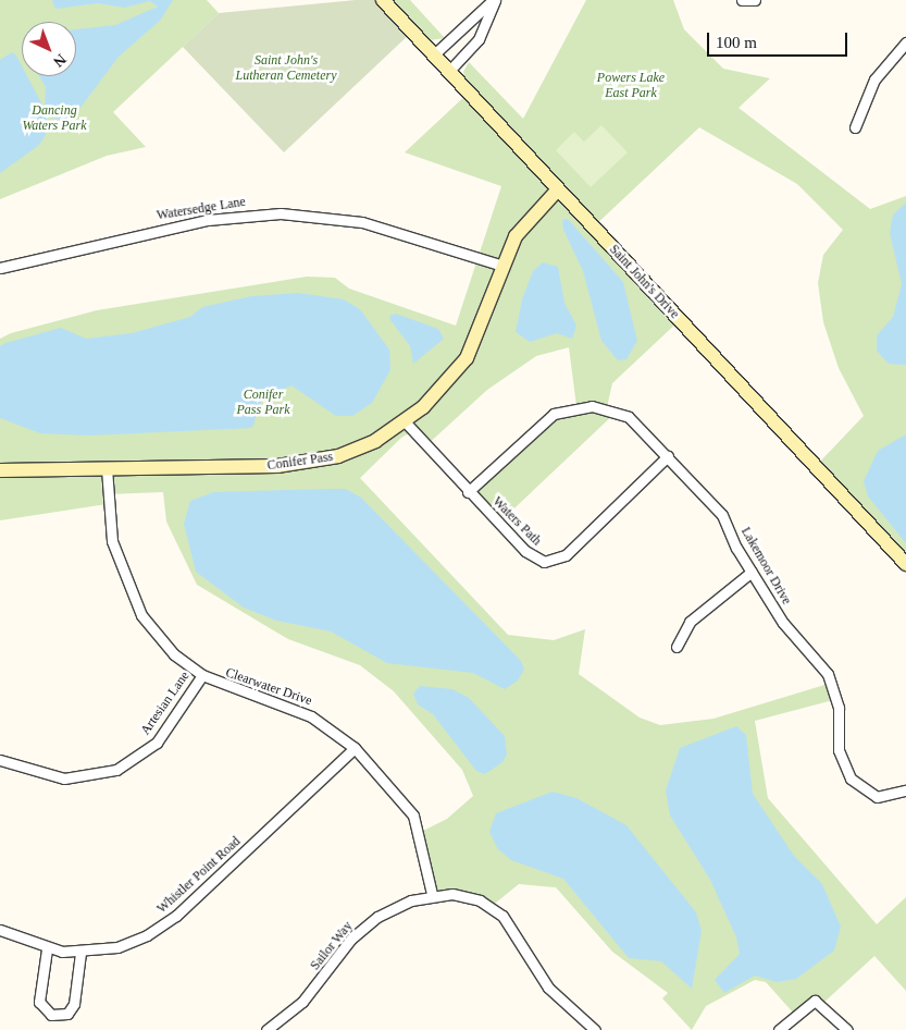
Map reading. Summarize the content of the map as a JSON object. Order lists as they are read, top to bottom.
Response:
{
  "streets": {
    "street": [
      "Watersedge Lane",
      "Saint John's Drive",
      "Conifer Pass",
      "Waters Path",
      "Lakemoor Drive",
      "Clearwater Drive",
      "Artesian Lane",
      "Whistler Point Road",
      "Sailor Way"
    ]
  },
  "crossings": [
    ["Watersedge Lane", "Conifer Pass"],
    ["Saint John's Drive", "Conifer Pass"],
    ["Conifer Pass", "Waters Path"],
    ["Conifer Pass", "Clearwater Drive"],
    ["Waters Path", "Lakemoor Drive"],
    ["Clearwater Drive", "Artesian Lane"],
    ["Clearwater Drive", "Whistler Point Road"],
    ["Clearwater Drive", "Sailor Way"]
  ],
  "parks": [
    "Saint John's Lutheran Cemetery",
    "Powers Lake East Park",
    "Dancing Waters Park",
    "Conifer Pass Park"
  ],
  "scale_bar": "100 m",
  "north": "bottom right"
}
